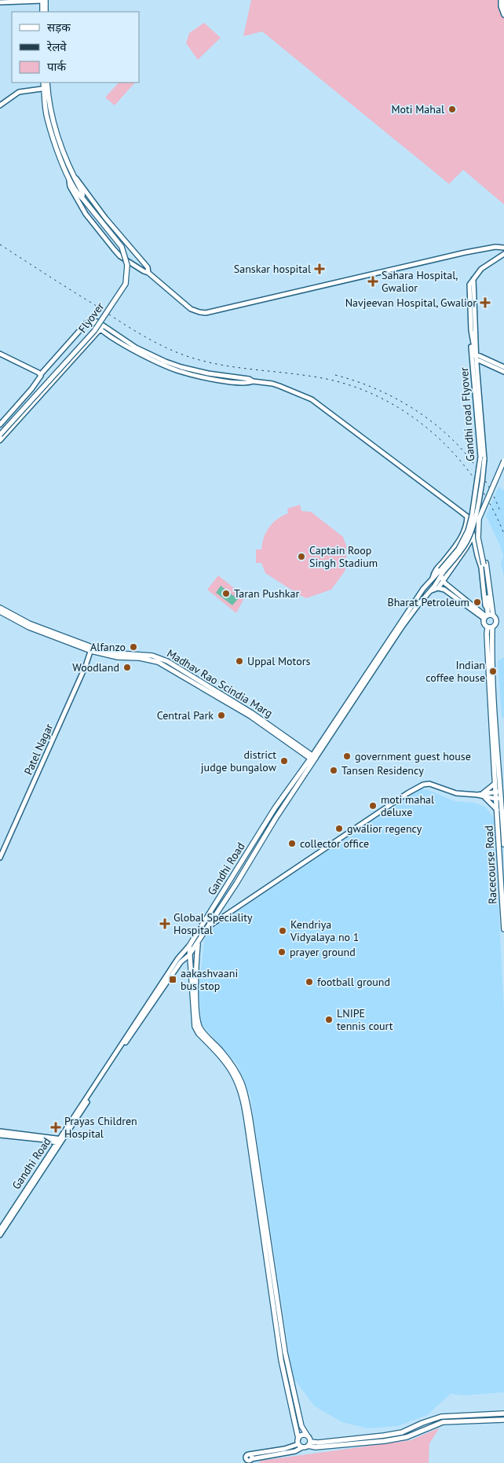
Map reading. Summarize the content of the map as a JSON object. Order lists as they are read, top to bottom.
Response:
{
  "streets": {
    "main road": [
      "Flyover",
      "Gandhi road Flyover",
      "Madhav Rao Scindia Marg",
      "Patel Nagar",
      "Racecourse Road",
      "Gandhi Road"
    ]
  },
  "crossings": [
    ["Gandhi road Flyover", "Gandhi Road"],
    ["Madhav Rao Scindia Marg", "Patel Nagar"],
    ["Madhav Rao Scindia Marg", "Gandhi Road"]
  ],
  "places": {
    "other": [
      "Moti Mahal",
      "Captain Roop Singh Stadium",
      "Taran Pushkar",
      "Bharat Petroleum",
      "Alfanzo",
      "Uppal Motors",
      "Woodland",
      "Indian coffee house",
      "Central Park",
      "government guest house",
      "district judge bungalow",
      "Tansen Residency",
      "moti mahal deluxe",
      "gwalior regency",
      "collector office",
      "Kendriya Vidyalaya no 1",
      "prayer ground",
      "football ground",
      "LNIPE tennis court"
    ],
    "health": [
      "Sanskar hospital",
      "Sahara Hospital, Gwalior",
      "Navjeevan Hospital, Gwalior",
      "Global Speciality Hospital",
      "Prayas Children Hospital"
    ],
    "transit": ["aakashvaani bus stop"]
  },
  "legend": ["सड़क", "रेलवे", "पार्क"]
}
